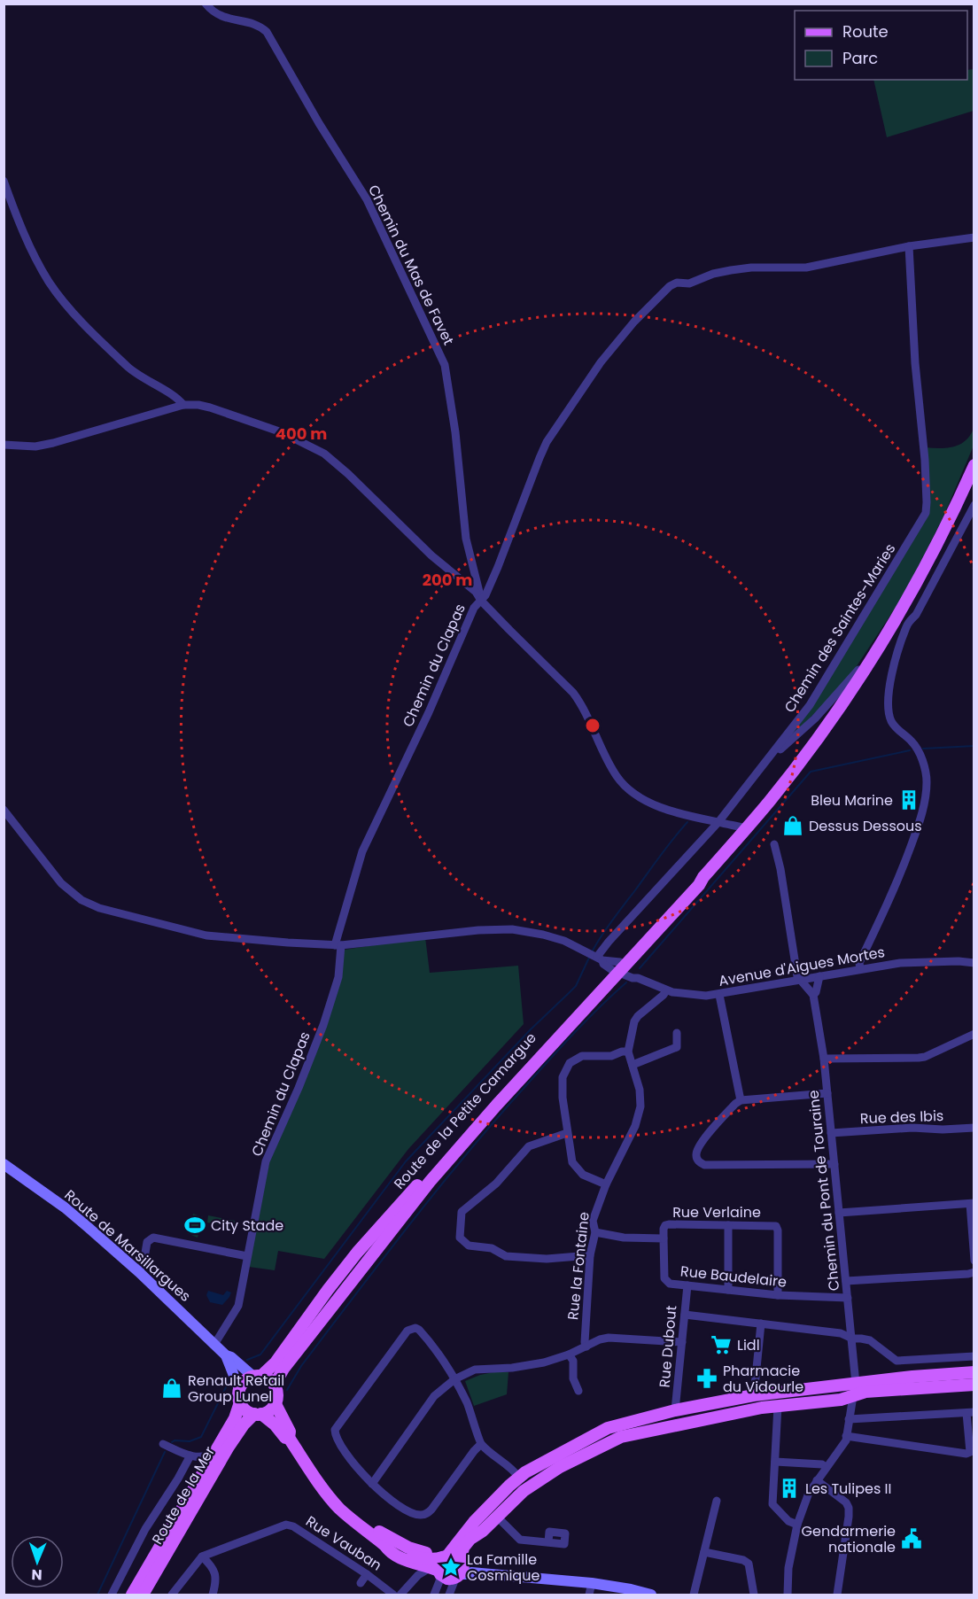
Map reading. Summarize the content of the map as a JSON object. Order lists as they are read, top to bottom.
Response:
{
  "streets": {
    "main road": ["Route de la Petite Camargue", "Route de Marsillargues", "Route de la Mer"],
    "street": [
      "Chemin du Mas de Favet",
      "Chemin des Saintes-Maries",
      "Chemin du Clapas",
      "Avenue d'Aigues Mortes",
      "Rue des Ibis",
      "Chemin du Pont de Touraine",
      "Rue Verlaine",
      "Rue la Fontaine",
      "Rue Baudelaire",
      "Rue Dubout",
      "Rue Vauban"
    ]
  },
  "crossings": [
    ["Chemin du Mas de Favet", "Chemin du Clapas"],
    ["Chemin des Saintes-Maries", "Chemin du Clapas"],
    ["Chemin des Saintes-Maries", "Avenue d'Aigues Mortes"],
    ["Chemin du Clapas", "Route de Marsillargues"],
    ["Avenue d'Aigues Mortes", "Route de la Petite Camargue"],
    ["Avenue d'Aigues Mortes", "Chemin du Pont de Touraine"],
    ["Route de la Petite Camargue", "Route de Marsillargues"],
    ["Route de la Petite Camargue", "Route de la Mer"],
    ["Rue des Ibis", "Chemin du Pont de Touraine"],
    ["Chemin du Pont de Touraine", "Rue Baudelaire"],
    ["Rue Verlaine", "Rue Baudelaire"],
    ["Route de Marsillargues", "Route de la Mer"],
    ["Rue Baudelaire", "Rue Dubout"]
  ],
  "places": {
    "building": ["Bleu Marine", "Les Tulipes II"],
    "shop": ["Dessus Dessous", "Renault Retail Group Lunel"],
    "sports": ["City Stade"],
    "supermarket": ["Lidl"],
    "pharmacy": ["Pharmacie du Vidourle"],
    "public building": ["Gendarmerie nationale"],
    "place": ["La Famille Cosmique"]
  },
  "legend": ["Route", "Parc"],
  "north": "bottom",
  "rings": ["400 m", "200 m"]
}
